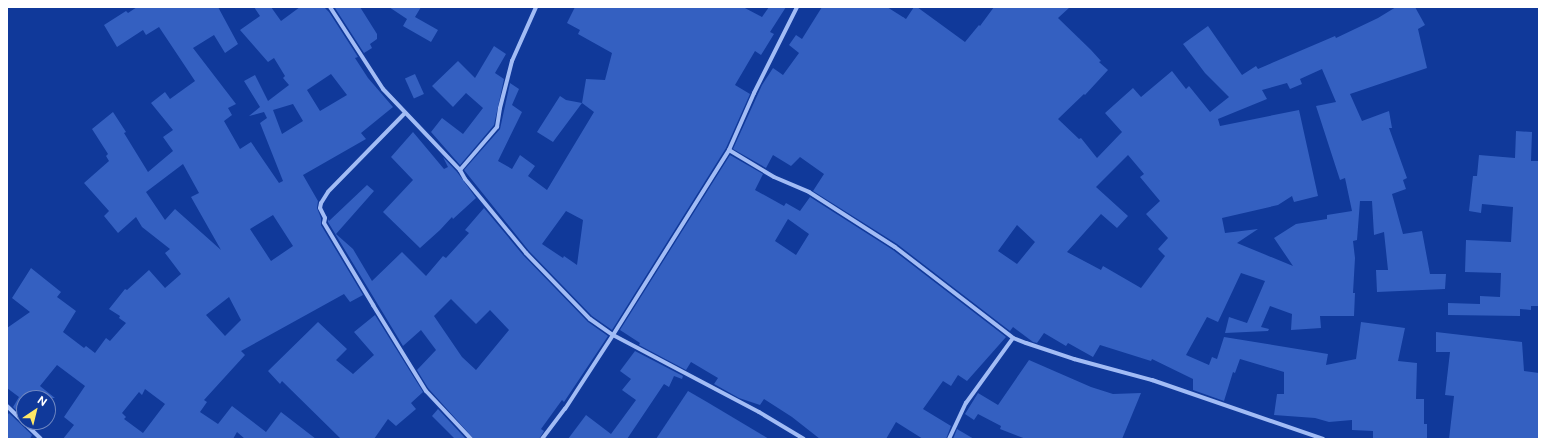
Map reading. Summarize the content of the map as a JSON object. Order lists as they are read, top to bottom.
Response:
{
  "north": "top right"
}
